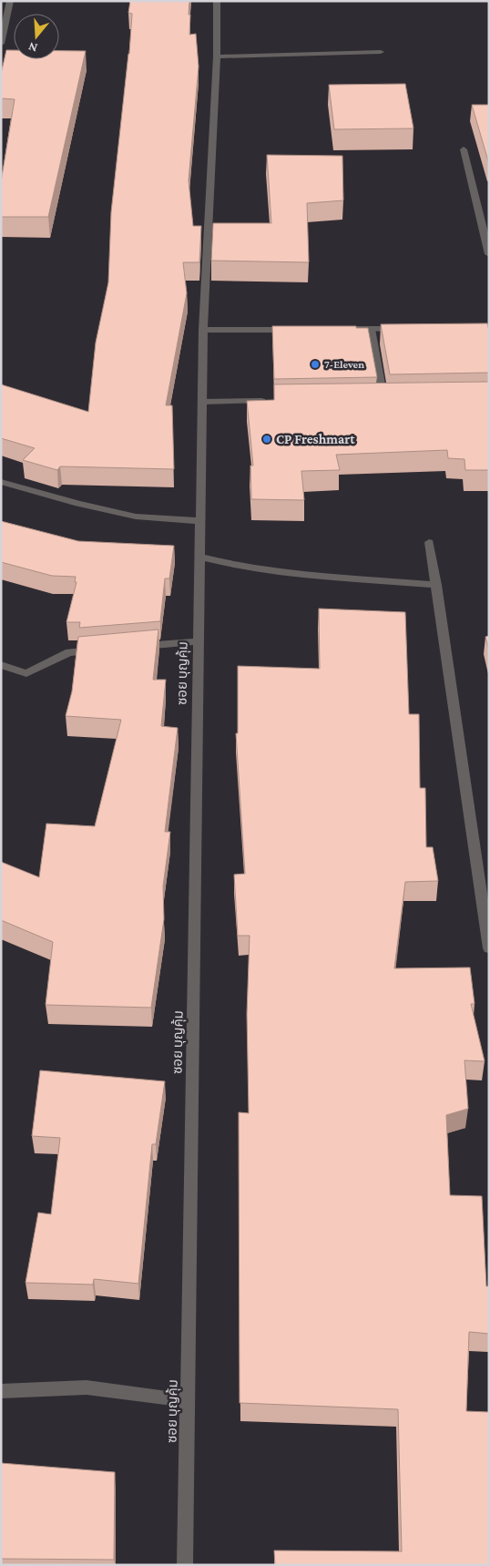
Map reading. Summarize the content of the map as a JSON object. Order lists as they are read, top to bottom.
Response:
{
  "streets": {
    "street": ["ซอย บุญคุ้ม"]
  },
  "places": ["7-Eleven", "CP Freshmart"],
  "north": "bottom"
}
